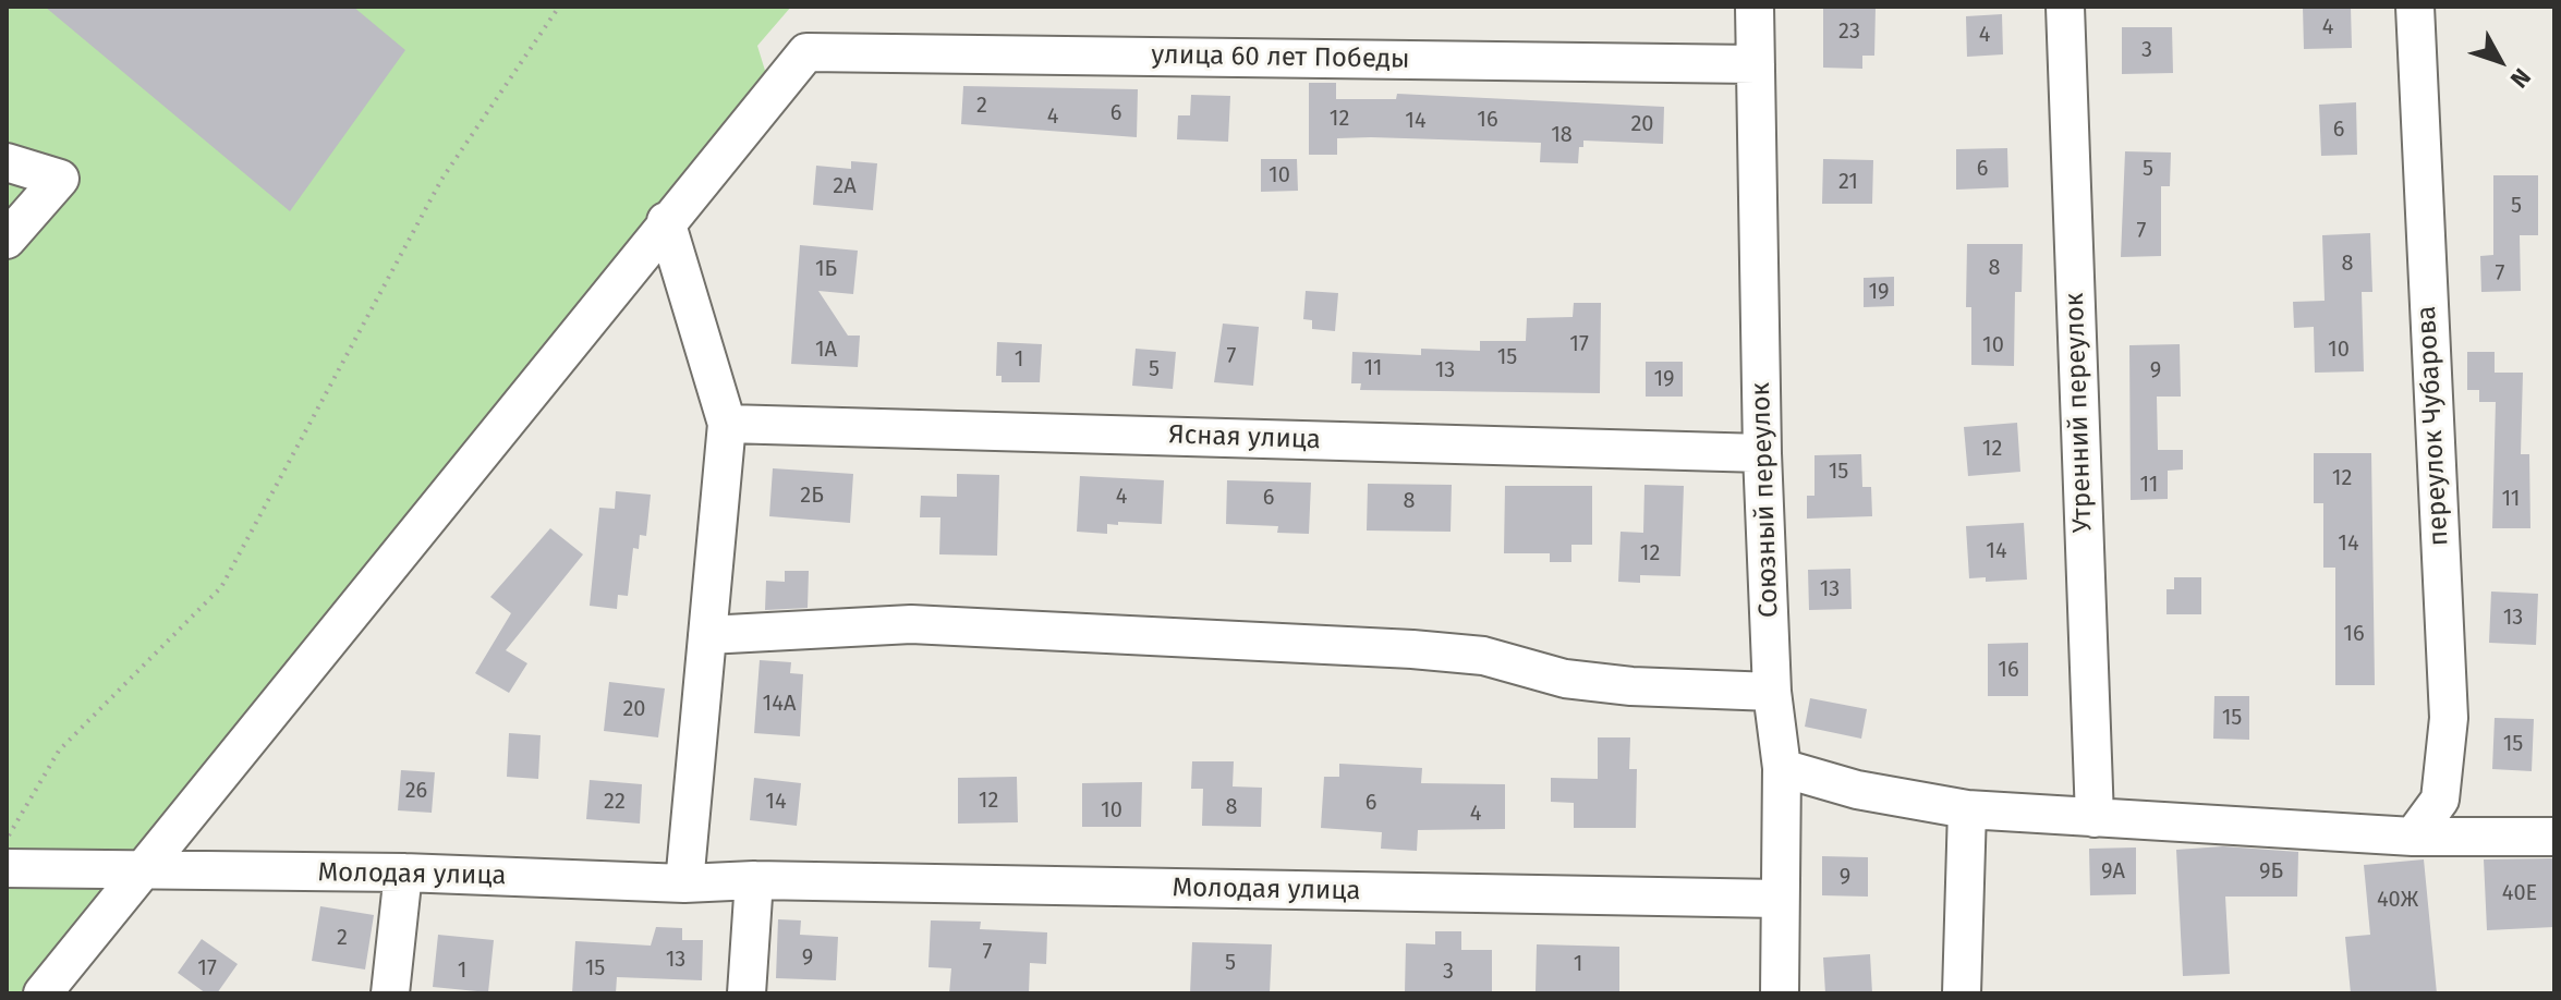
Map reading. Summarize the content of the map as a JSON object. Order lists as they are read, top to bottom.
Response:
{
  "streets": {
    "street": [
      "улица 60 лет Победы",
      "Утренний переулок",
      "переулок Чубарова",
      "Ясная улица",
      "Союзный переулок",
      "Молодая улица"
    ]
  },
  "crossings": [
    ["улица 60 лет Победы", "Союзный переулок"],
    ["Ясная улица", "Союзный переулок"],
    ["Союзный переулок", "Молодая улица"]
  ],
  "house_numbers": [
    "4",
    "23",
    "4",
    "3",
    "2",
    "6",
    "4",
    "12",
    "16",
    "14",
    "20",
    "6",
    "18",
    "6",
    "5",
    "10",
    "21",
    "2А",
    "5",
    "7",
    "8",
    "8",
    "1Б",
    "7",
    "19",
    "17",
    "10",
    "1А",
    "10",
    "7",
    "15",
    "1",
    "11",
    "5",
    "13",
    "9",
    "19",
    "12",
    "15",
    "12",
    "11",
    "2Б",
    "4",
    "6",
    "11",
    "8",
    "14",
    "14",
    "12",
    "13",
    "13",
    "16",
    "16",
    "14А",
    "20",
    "15",
    "15",
    "26",
    "12",
    "22",
    "14",
    "6",
    "8",
    "10",
    "4",
    "9А",
    "9Б",
    "9",
    "40Е",
    "40Ж",
    "2",
    "7",
    "9",
    "13",
    "5",
    "1",
    "17",
    "15",
    "1",
    "3"
  ],
  "north": "bottom right"
}
